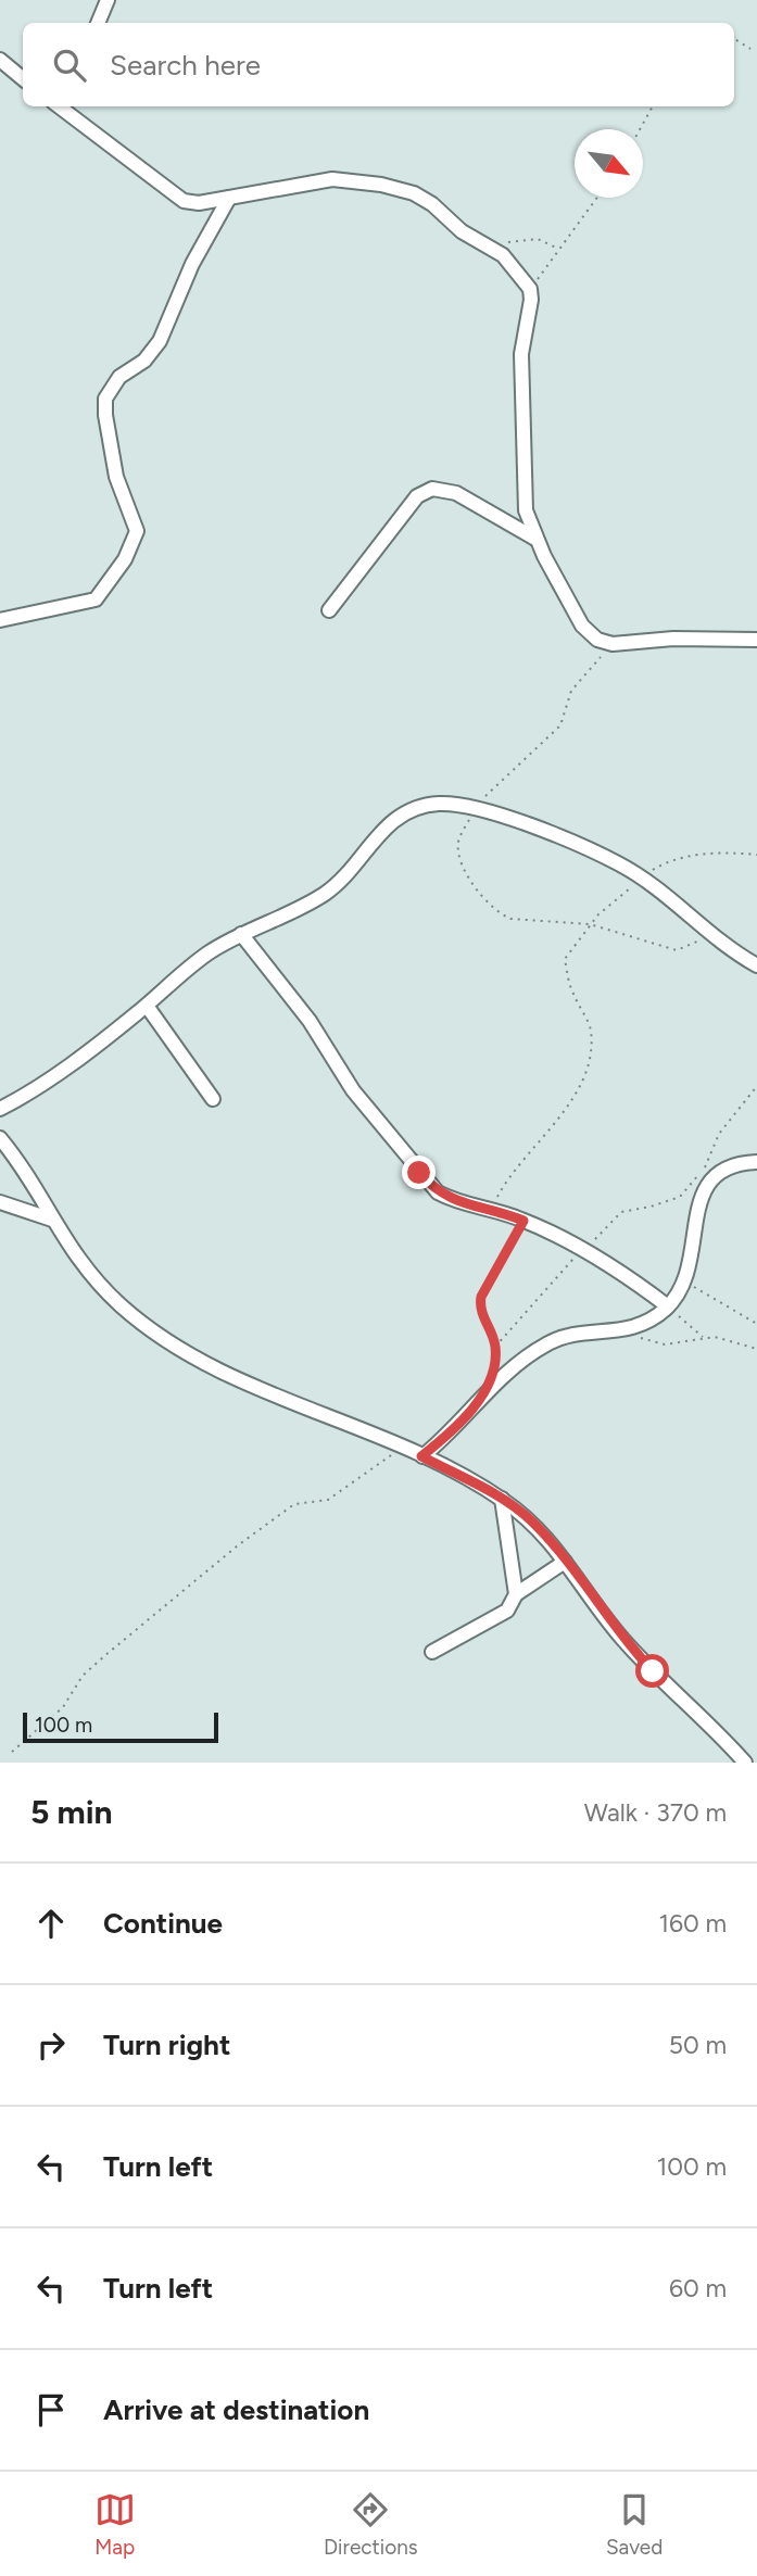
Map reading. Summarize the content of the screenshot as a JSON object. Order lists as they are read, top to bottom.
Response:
{
  "scale_bar": "100 m",
  "north": "bottom right",
  "page": {
    "search": "Search here",
    "scale": "100 m",
    "heading": ["5 min", "Walk · 370 m"],
    "list": [
      ["Continue", "160 m"],
      ["Turn right", "50 m"],
      ["Turn left", "100 m"],
      ["Turn left", "60 m"],
      "Arrive at destination"
    ],
    "nav": ["Map", "Directions", "Saved"]
  }
}
